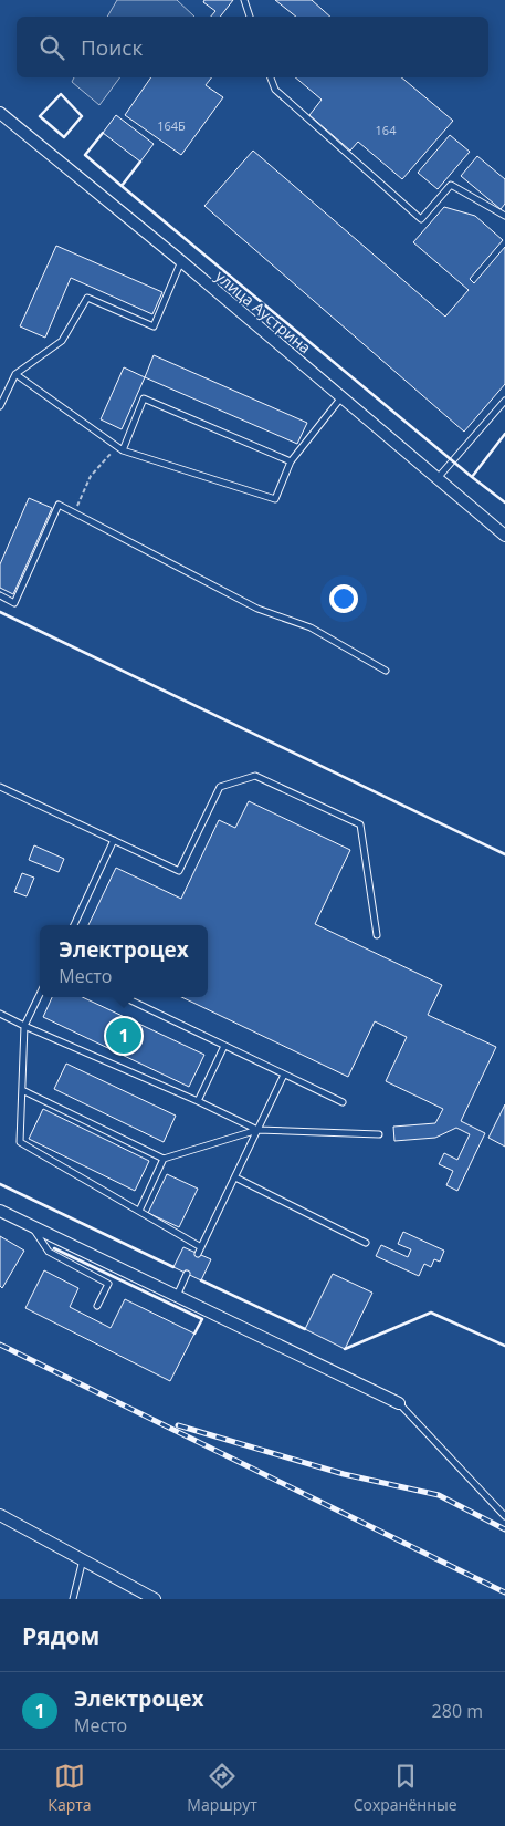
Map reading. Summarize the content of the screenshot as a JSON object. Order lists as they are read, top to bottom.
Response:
{
  "streets": {
    "street": ["улица Аустрина"]
  },
  "house_numbers": ["164Б", "164"],
  "page": {
    "search": "Поиск",
    "popup": ["Электроцех", "Место"],
    "pins": "1",
    "heading": "Рядом",
    "list": [
      {
        "mark": "1",
        "name": "Электроцех",
        "note": "Место",
        "value": "280 m"
      }
    ],
    "nav": ["Карта", "Маршрут", "Сохранённые"]
  }
}
